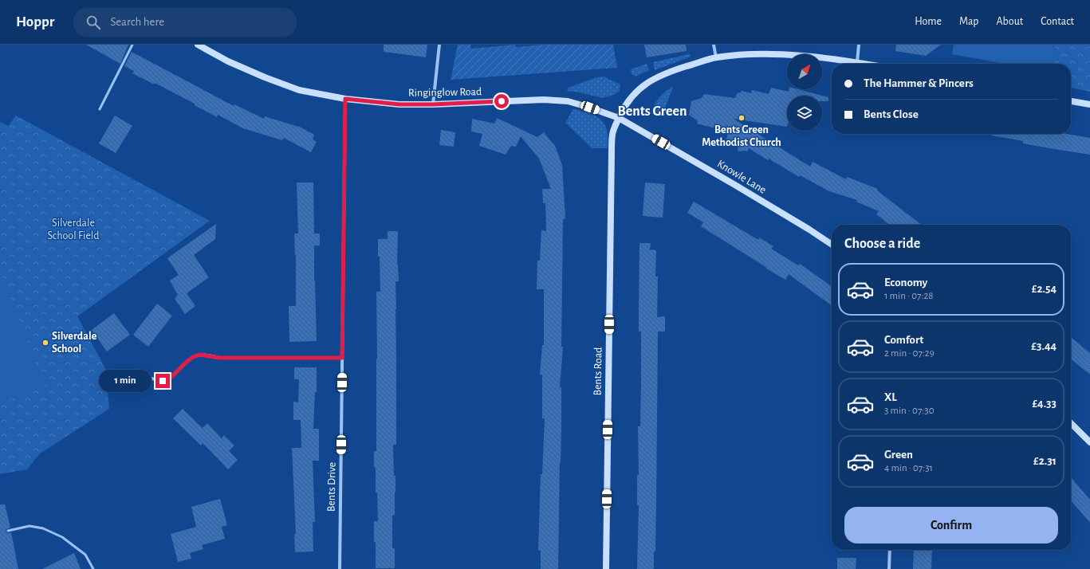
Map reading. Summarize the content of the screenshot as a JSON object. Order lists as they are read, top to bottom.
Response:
{
  "streets": {
    "street": [
      "Ringinglow Road",
      "Knowle Lane",
      "Bents Road",
      "Bents Drive"
    ]
  },
  "crossings": [
    ["Ringinglow Road", "Knowle Lane"],
    ["Ringinglow Road", "Bents Road"],
    ["Ringinglow Road", "Bents Drive"],
    ["Knowle Lane", "Bents Road"]
  ],
  "districts": ["Bents Green"],
  "parks": ["Silverdale School Field"],
  "places": ["Bents Green Methodist Church", "Silverdale School"],
  "north": "top right",
  "page": {
    "header": "Hoppr",
    "search": "Search here",
    "nav": [
      "Home",
      "Map",
      "About",
      "Contact"
    ],
    "banner": ["The Hammer & Pincers", "Bents Close"],
    "heading": "Choose a ride",
    "list": [
      {
        "name": "Economy",
        "note": "1 min · 07:28",
        "value": "£2.54"
      },
      {
        "name": "Comfort",
        "note": "2 min · 07:29",
        "value": "£3.44"
      },
      {
        "name": "XL",
        "note": "3 min · 07:30",
        "value": "£4.33"
      },
      {
        "name": "Green",
        "note": "4 min · 07:31",
        "value": "£2.31"
      }
    ],
    "bubble": "1 min",
    "buttons": "Confirm"
  }
}
